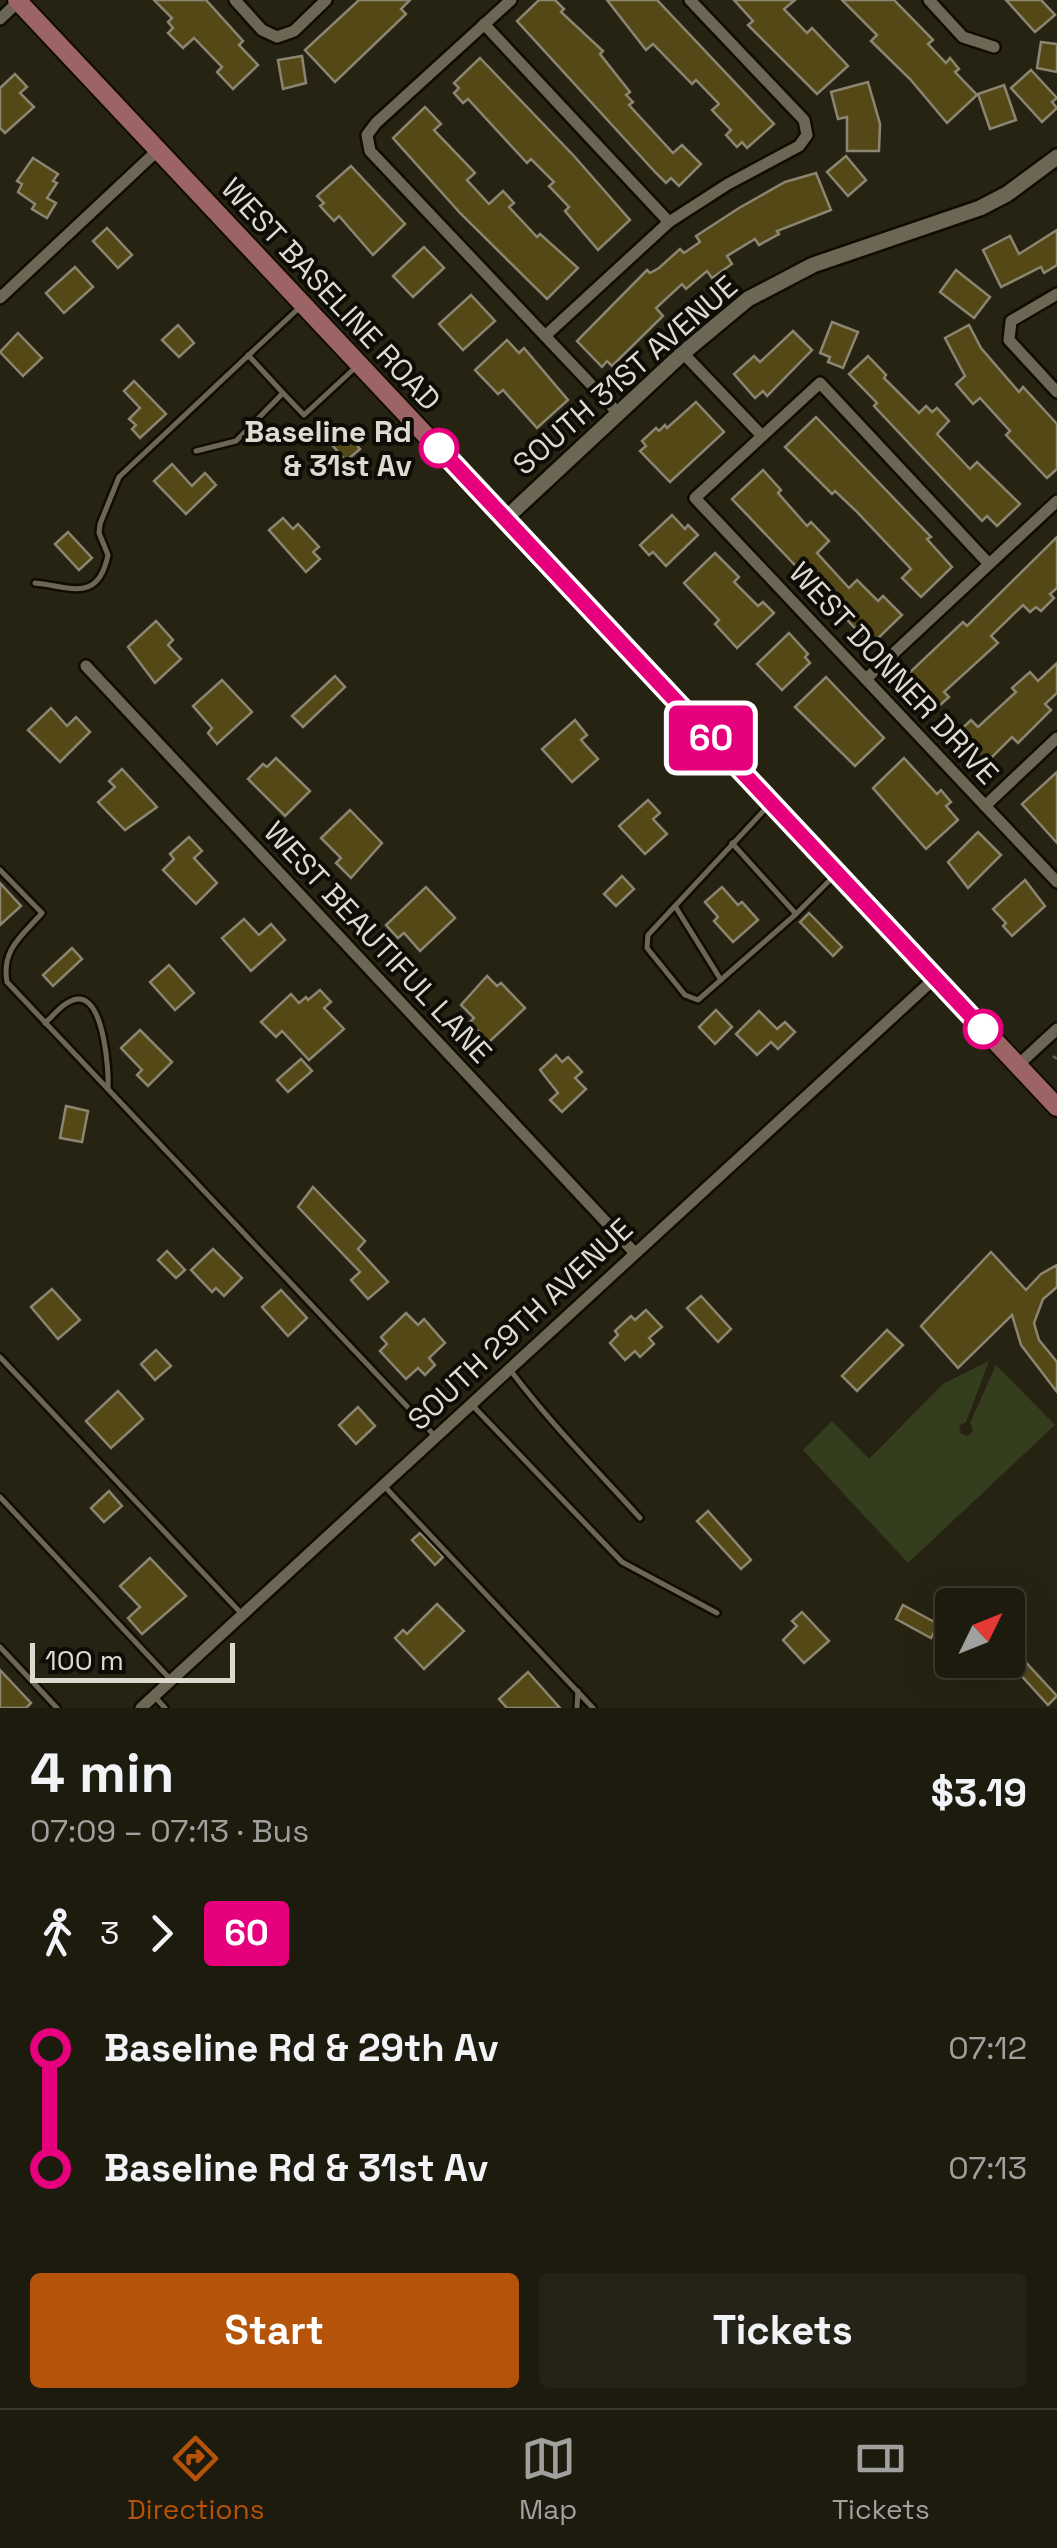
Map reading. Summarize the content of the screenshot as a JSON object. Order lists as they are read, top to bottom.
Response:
{
  "streets": {
    "main road": ["WEST BASELINE ROAD"],
    "street": [
      "SOUTH 31ST AVENUE",
      "WEST DONNER DRIVE",
      "WEST BEAUTIFUL LANE",
      "SOUTH 29TH AVENUE"
    ]
  },
  "crossings": [
    ["WEST BASELINE ROAD", "SOUTH 31ST AVENUE"],
    ["WEST BASELINE ROAD", "SOUTH 29TH AVENUE"],
    ["WEST BEAUTIFUL LANE", "SOUTH 29TH AVENUE"]
  ],
  "places": ["Baseline Rd & 31st Av"],
  "lines": ["bus line 60"],
  "scale_bar": "100 m",
  "north": "top right",
  "page": {
    "on_map": "60",
    "scale": "100 m",
    "heading": ["4 min", "07:09 – 07:13 · Bus", "$3.19"],
    "legs": ["3", "60"],
    "list": [
      {
        "name": "Baseline Rd & 29th Av",
        "value": "07:12"
      },
      {
        "name": "Baseline Rd & 31st Av",
        "value": "07:13"
      }
    ],
    "buttons": ["Start", "Tickets"],
    "tabs": ["Directions", "Map", "Tickets"]
  }
}
